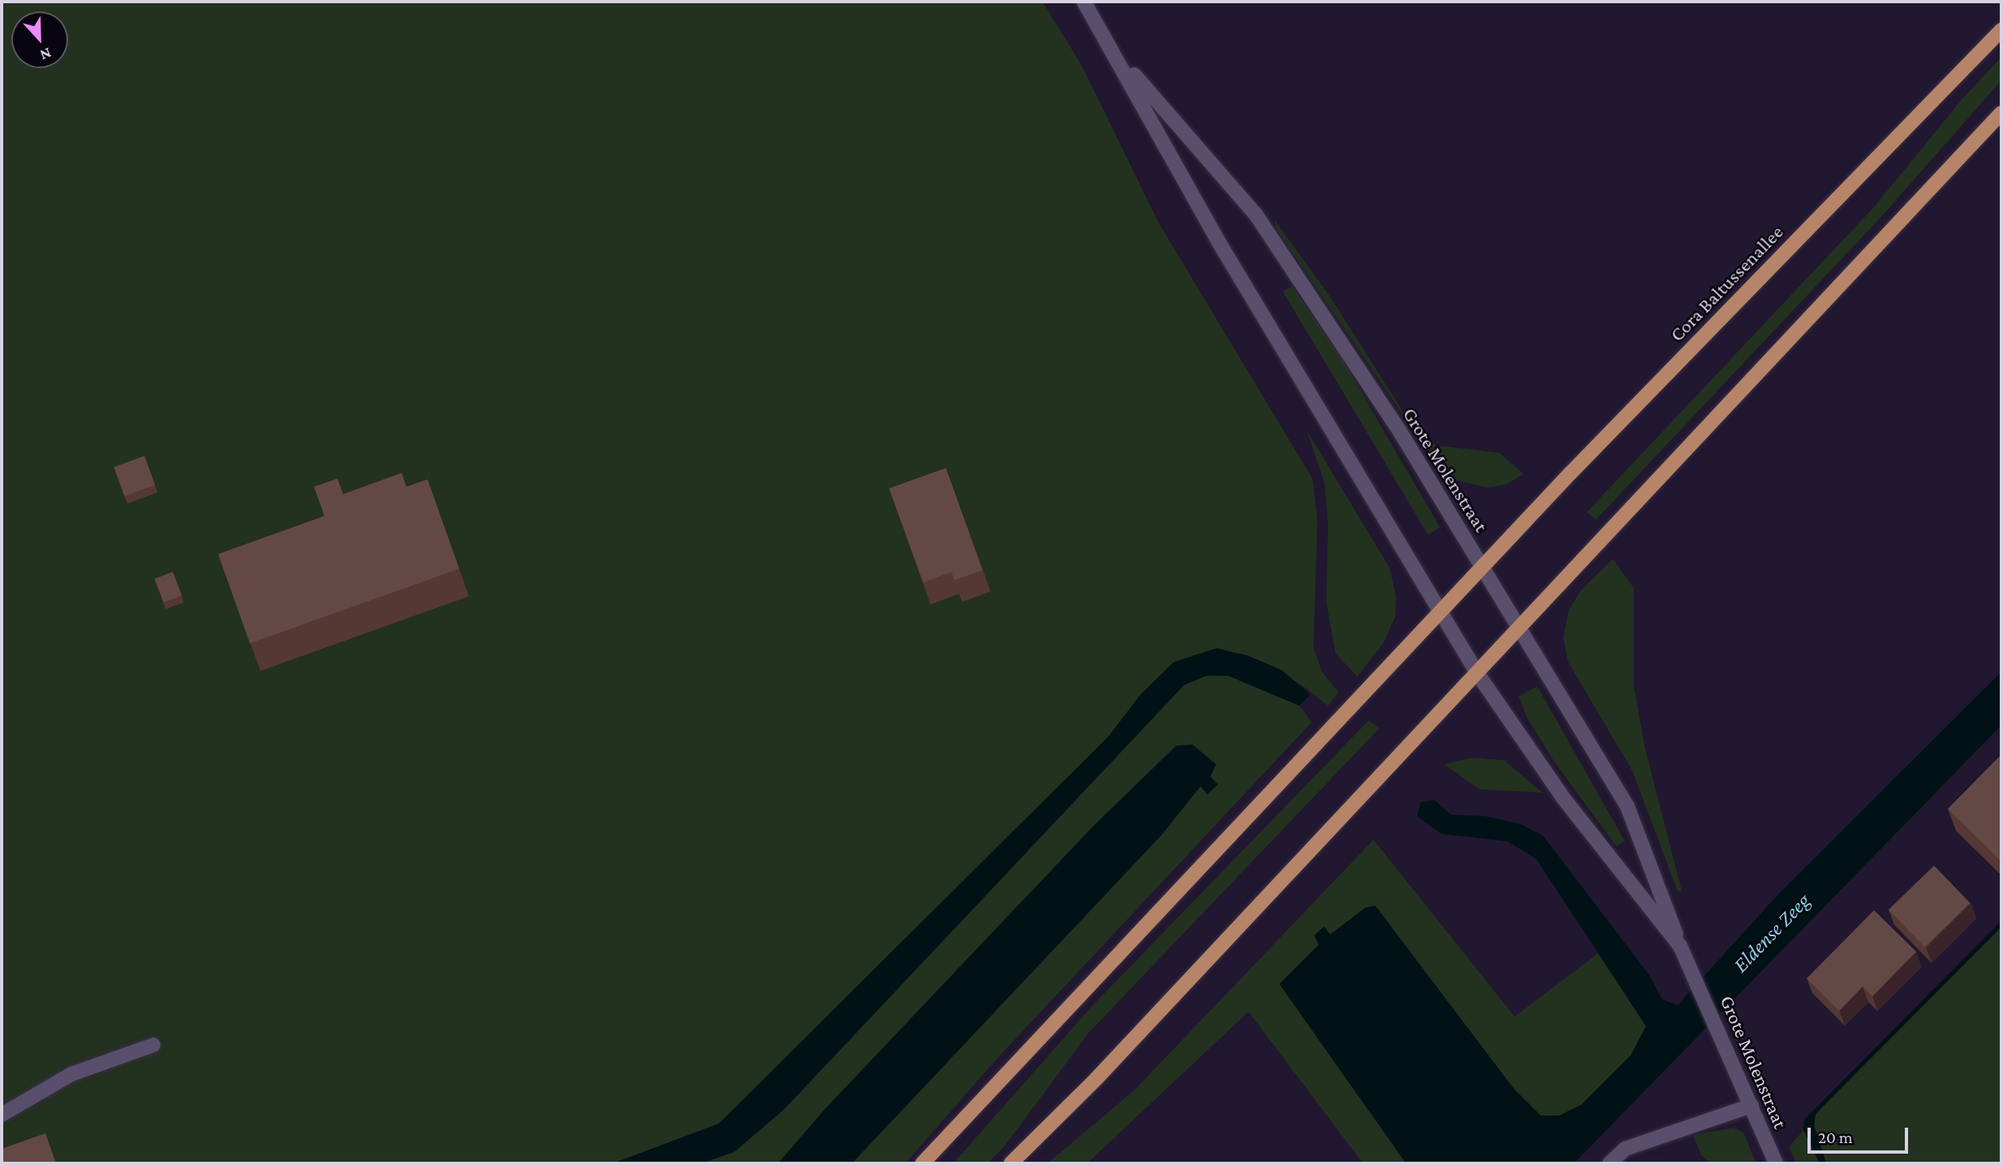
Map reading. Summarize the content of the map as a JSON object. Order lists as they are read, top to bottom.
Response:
{
  "streets": {
    "main road": ["Cora Baltussenallee"],
    "street": ["Grote Molenstraat"]
  },
  "crossings": [
    ["Cora Baltussenallee", "Grote Molenstraat"]
  ],
  "water": ["Eldense Zeeg"],
  "scale_bar": "20 m",
  "north": "bottom"
}
